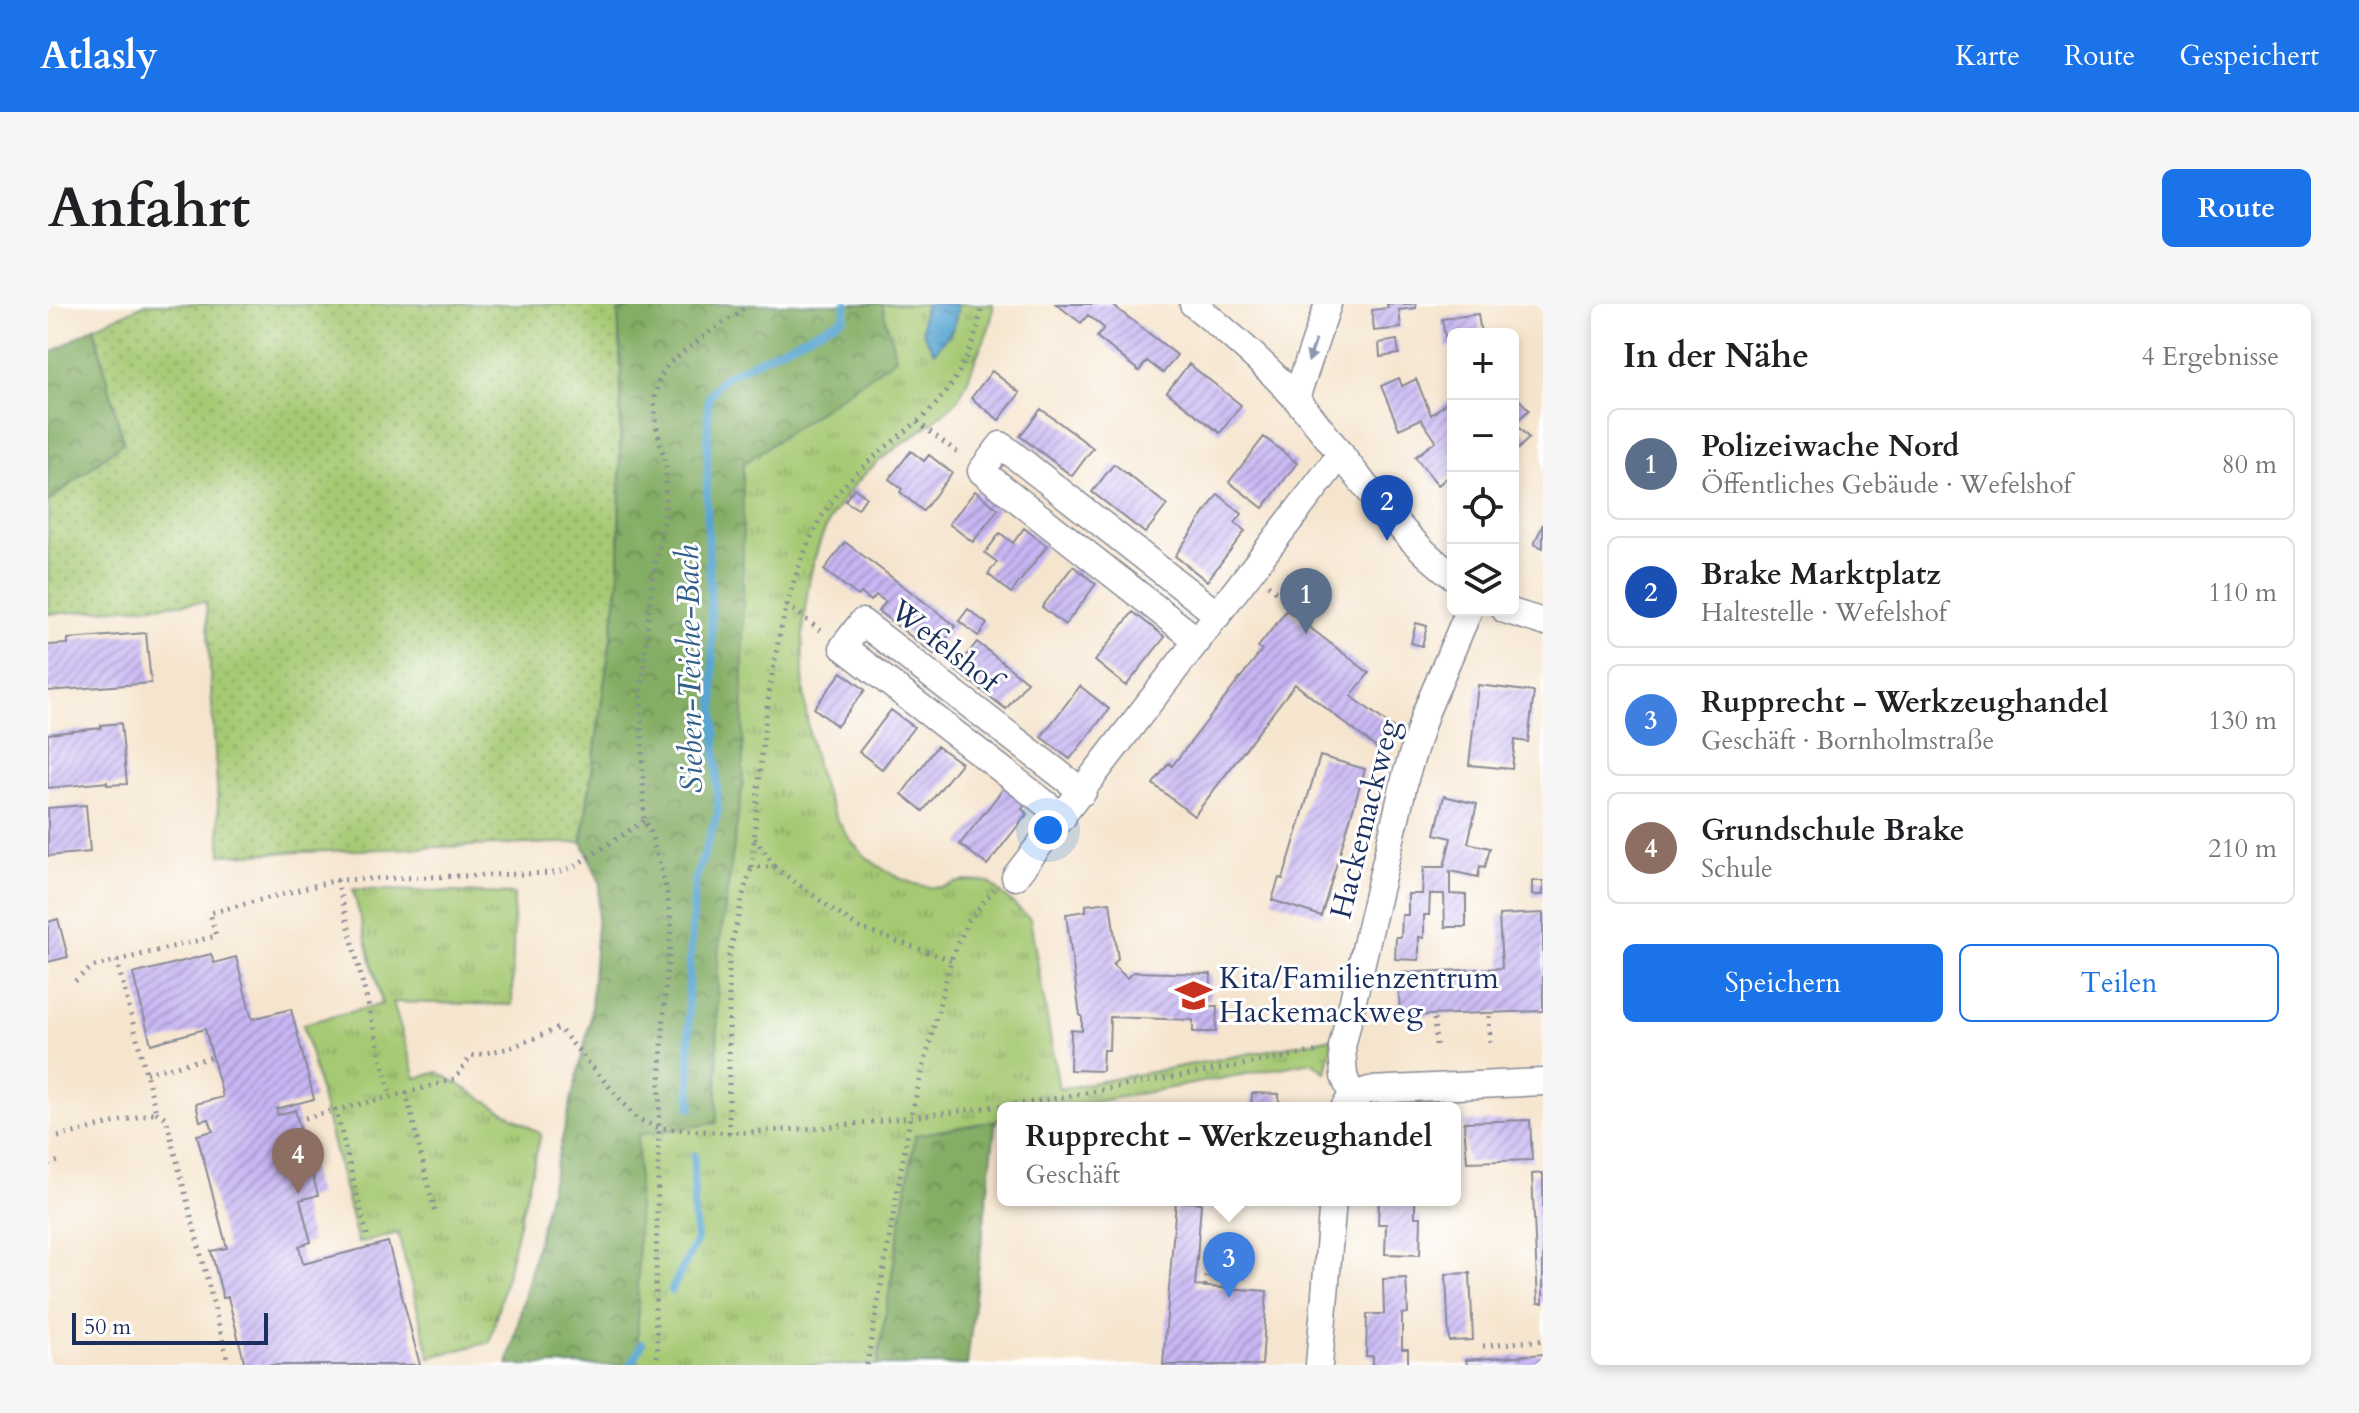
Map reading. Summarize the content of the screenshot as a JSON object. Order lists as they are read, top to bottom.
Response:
{
  "streets": {
    "street": ["Wefelshof", "Hackemackweg"]
  },
  "water": ["Sieben-Teiche-Bach"],
  "places": {
    "school or university": ["Kita/Familienzentrum Hackemackweg"]
  },
  "scale_bar": "50 m",
  "page": {
    "header": "Atlasly",
    "nav": ["Karte", "Route", "Gespeichert"],
    "buttons": [
      "Route",
      ["Speichern", "Teilen"]
    ],
    "title": "Anfahrt",
    "heading": ["In der Nähe", "4 Ergebnisse"],
    "map_buttons": ["+", "−"],
    "list": [
      {
        "mark": "1",
        "name": "Polizeiwache Nord",
        "note": "Öffentliches Gebäude · Wefelshof",
        "value": "80 m"
      },
      {
        "mark": "2",
        "name": "Brake Marktplatz",
        "note": "Haltestelle · Wefelshof",
        "value": "110 m"
      },
      {
        "mark": "3",
        "name": "Rupprecht - Werkzeughandel",
        "note": "Geschäft · Bornholmstraße",
        "value": "130 m"
      },
      {
        "mark": "4",
        "name": "Grundschule Brake",
        "note": "Schule",
        "value": "210 m"
      }
    ],
    "pins": [
      "2",
      "1",
      "4",
      "3"
    ],
    "popup": ["Rupprecht - Werkzeughandel", "Geschäft"],
    "scale": "50 m"
  }
}
